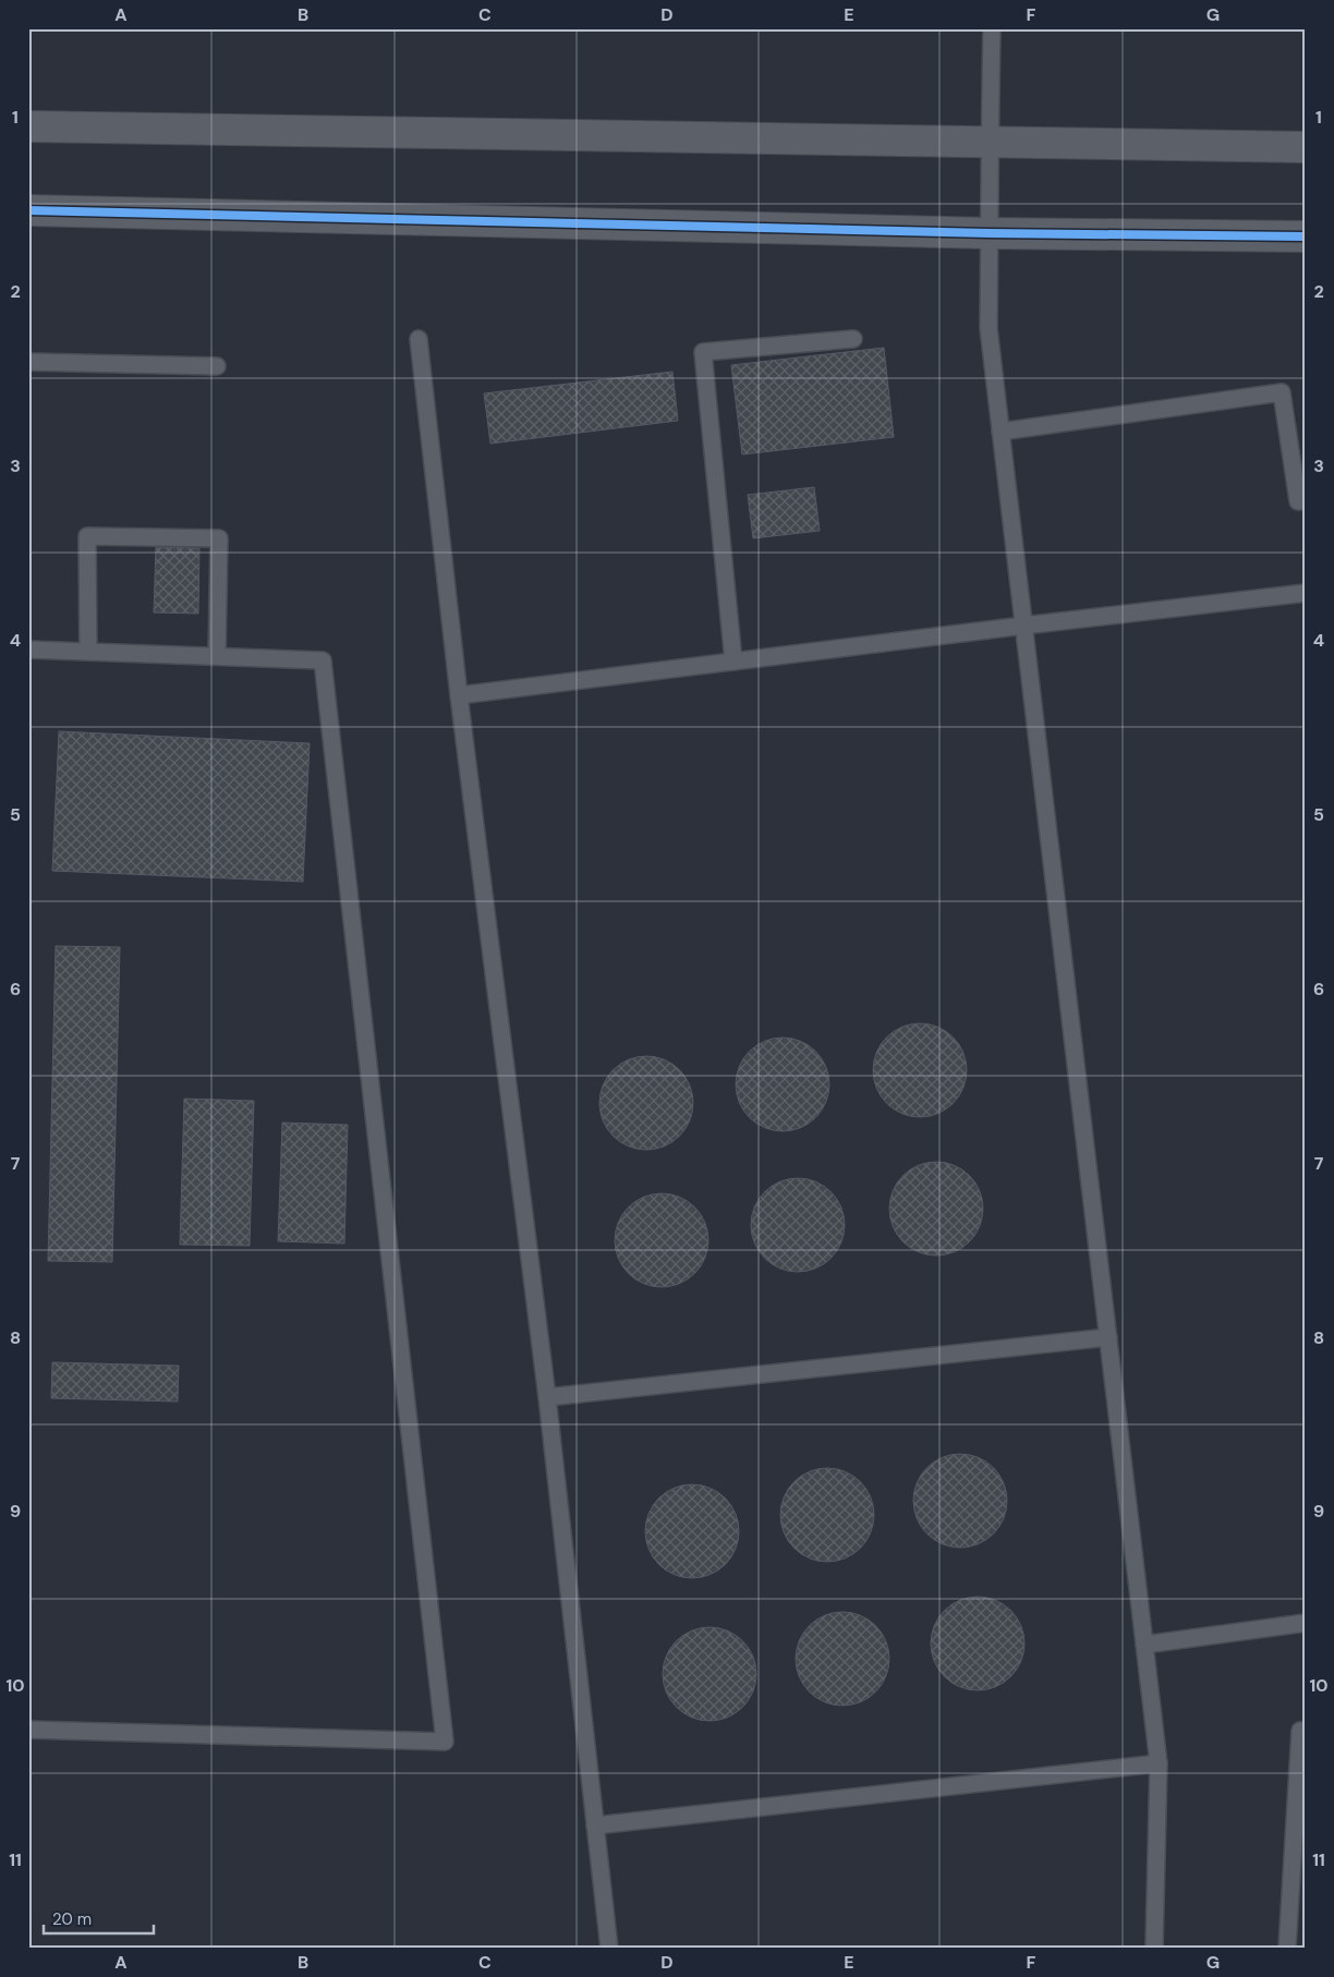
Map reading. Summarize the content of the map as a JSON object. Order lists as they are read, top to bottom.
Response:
{
  "scale_bar": "20 m",
  "grid": {
    "columns": [
      "A",
      "B",
      "C",
      "D",
      "E",
      "F",
      "G"
    ],
    "rows": [
      "1",
      "2",
      "3",
      "4",
      "5",
      "6",
      "7",
      "8",
      "9",
      "10",
      "11"
    ]
  }
}
